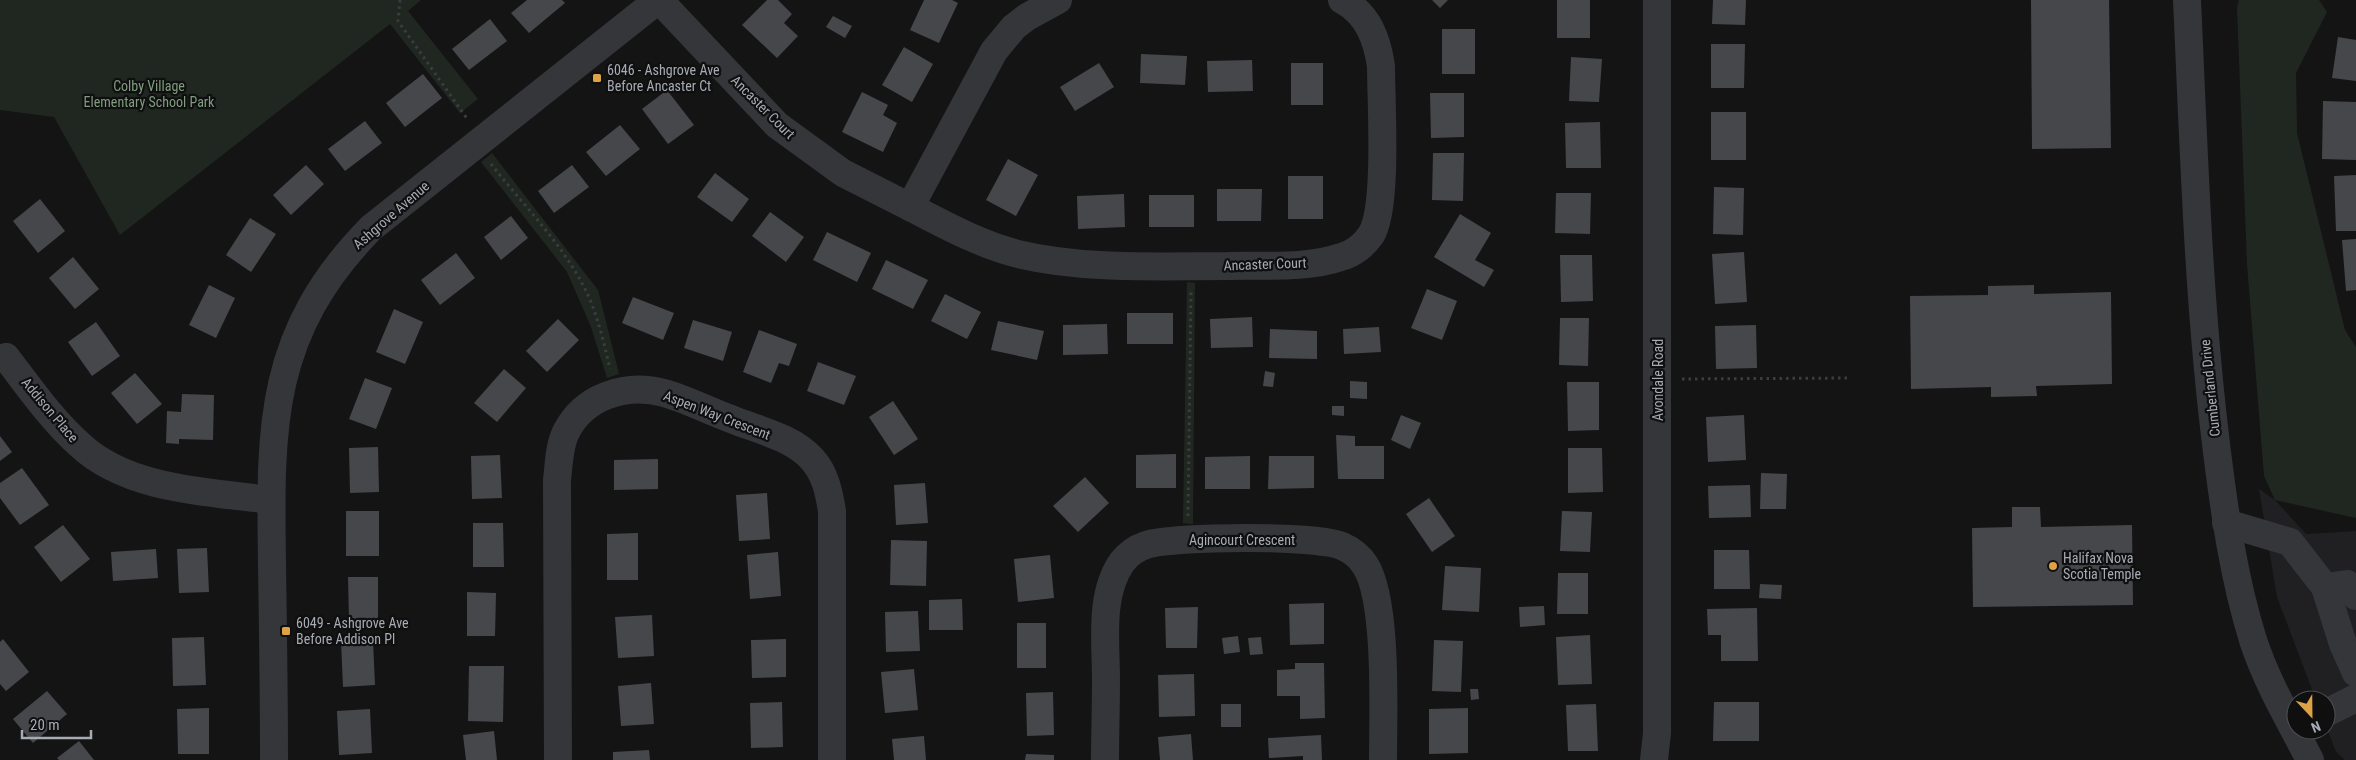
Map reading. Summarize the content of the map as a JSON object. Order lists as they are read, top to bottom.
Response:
{
  "streets": {
    "street": [
      "Ancaster Court",
      "Ashgrove Avenue",
      "Avondale Road",
      "Cumberland Drive",
      "Addison Place",
      "Aspen Way Crescent",
      "Agincourt Crescent"
    ]
  },
  "crossings": [
    ["Ancaster Court", "Ashgrove Avenue"],
    ["Ashgrove Avenue", "Addison Place"]
  ],
  "parks": ["Colby Village Elementary School Park"],
  "places": {
    "transit": ["6046 - Ashgrove Ave Before Ancaster Ct", "6049 - Ashgrove Ave Before Addison Pl"],
    "other": ["Halifax Nova Scotia Temple"]
  },
  "scale_bar": "20 m",
  "north": "bottom"
}
